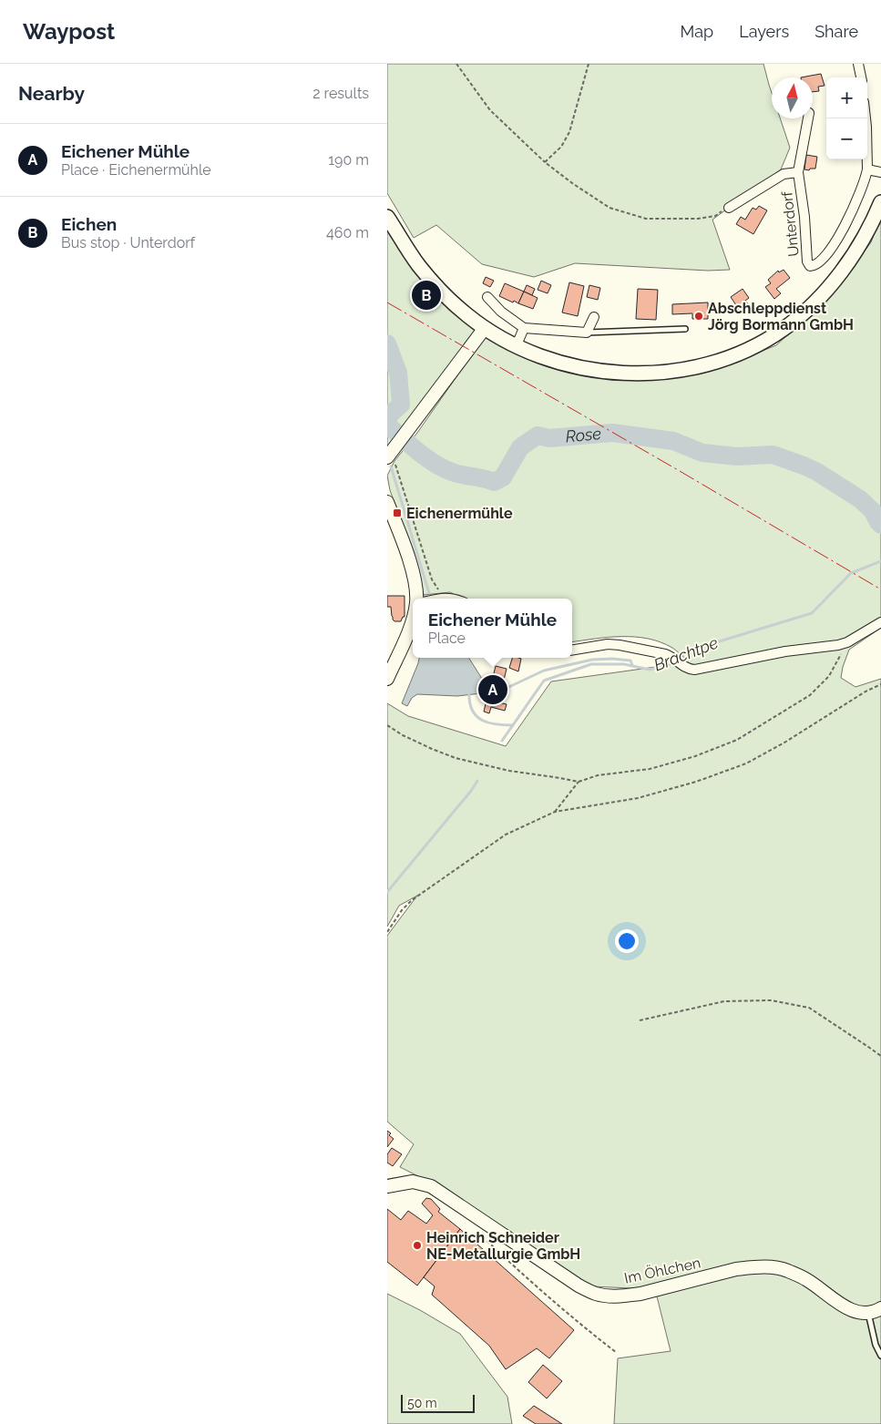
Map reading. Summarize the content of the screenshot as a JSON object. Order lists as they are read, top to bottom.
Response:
{
  "streets": {
    "street": ["Unterdorf", "Im Öhlchen"]
  },
  "water": ["Rose", "Brachtpe"],
  "places": {
    "other": ["Abschleppdienst Jörg Bormann GmbH", "Heinrich Schneider NE-Metallurgie GmbH"],
    "transit": ["Eichenermühle"]
  },
  "scale_bar": "50 m",
  "north": "top",
  "page": {
    "header": "Waypost",
    "nav": ["Map", "Layers", "Share"],
    "heading": ["Nearby", "2 results"],
    "map_buttons": ["+", "−"],
    "list": [
      {
        "mark": "A",
        "name": "Eichener Mühle",
        "note": "Place · Eichenermühle",
        "value": "190 m"
      },
      {
        "mark": "B",
        "name": "Eichen",
        "note": "Bus stop · Unterdorf",
        "value": "460 m"
      }
    ],
    "pins": ["B", "A"],
    "popup": ["Eichener Mühle", "Place"],
    "scale": "50 m"
  }
}
